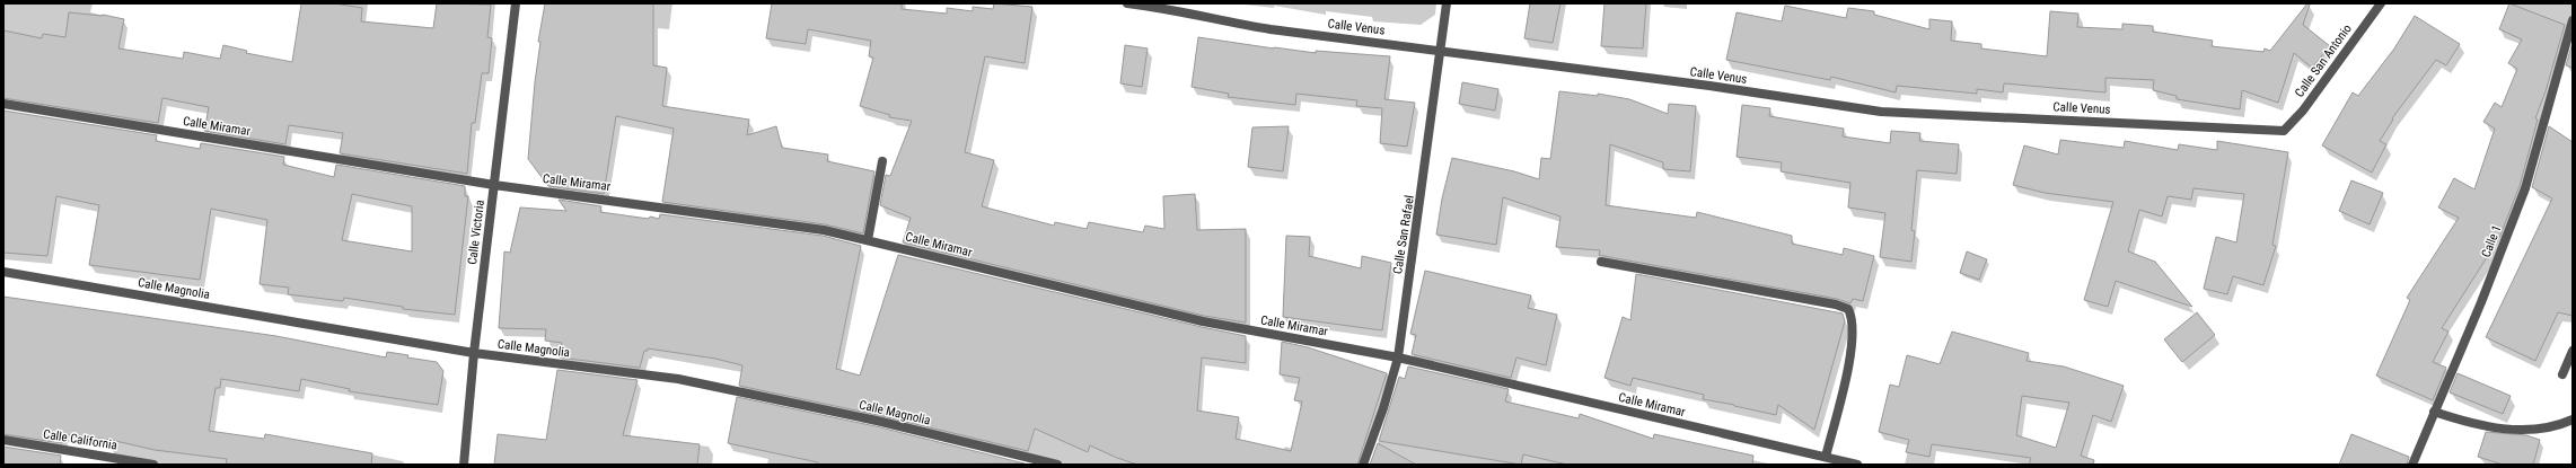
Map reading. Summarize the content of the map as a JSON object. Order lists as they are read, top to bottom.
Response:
{
  "streets": {
    "street": [
      "Calle Venus",
      "Calle San Antonio",
      "Calle Miramar",
      "Calle Victoria",
      "Calle San Rafael",
      "Calle 1",
      "Calle Magnolia",
      "Calle California"
    ]
  },
  "crossings": [
    ["Calle Venus", "Calle San Antonio"],
    ["Calle Venus", "Calle San Rafael"],
    ["Calle Miramar", "Calle Victoria"],
    ["Calle Miramar", "Calle San Rafael"],
    ["Calle Victoria", "Calle Magnolia"]
  ]
}
